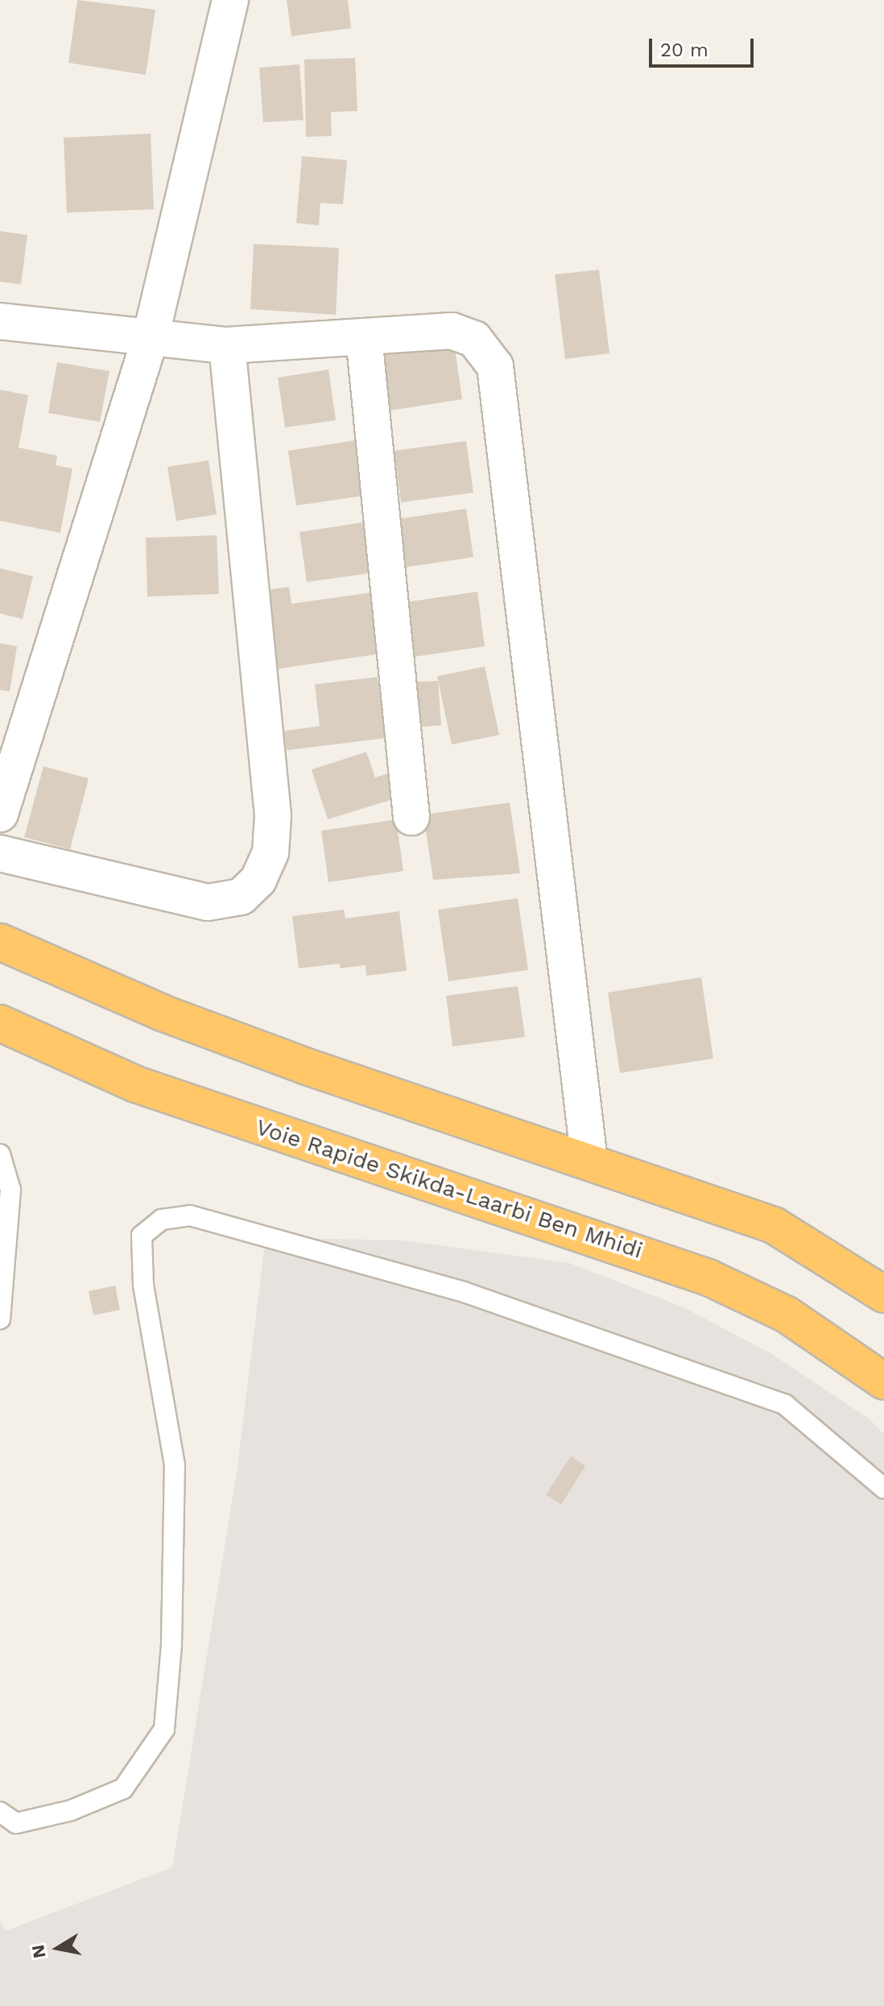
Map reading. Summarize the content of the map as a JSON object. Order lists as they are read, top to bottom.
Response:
{
  "streets": {
    "highway": ["Voie Rapide Skikda-Laarbi Ben Mhidi"]
  },
  "scale_bar": "20 m",
  "north": "left"
}
